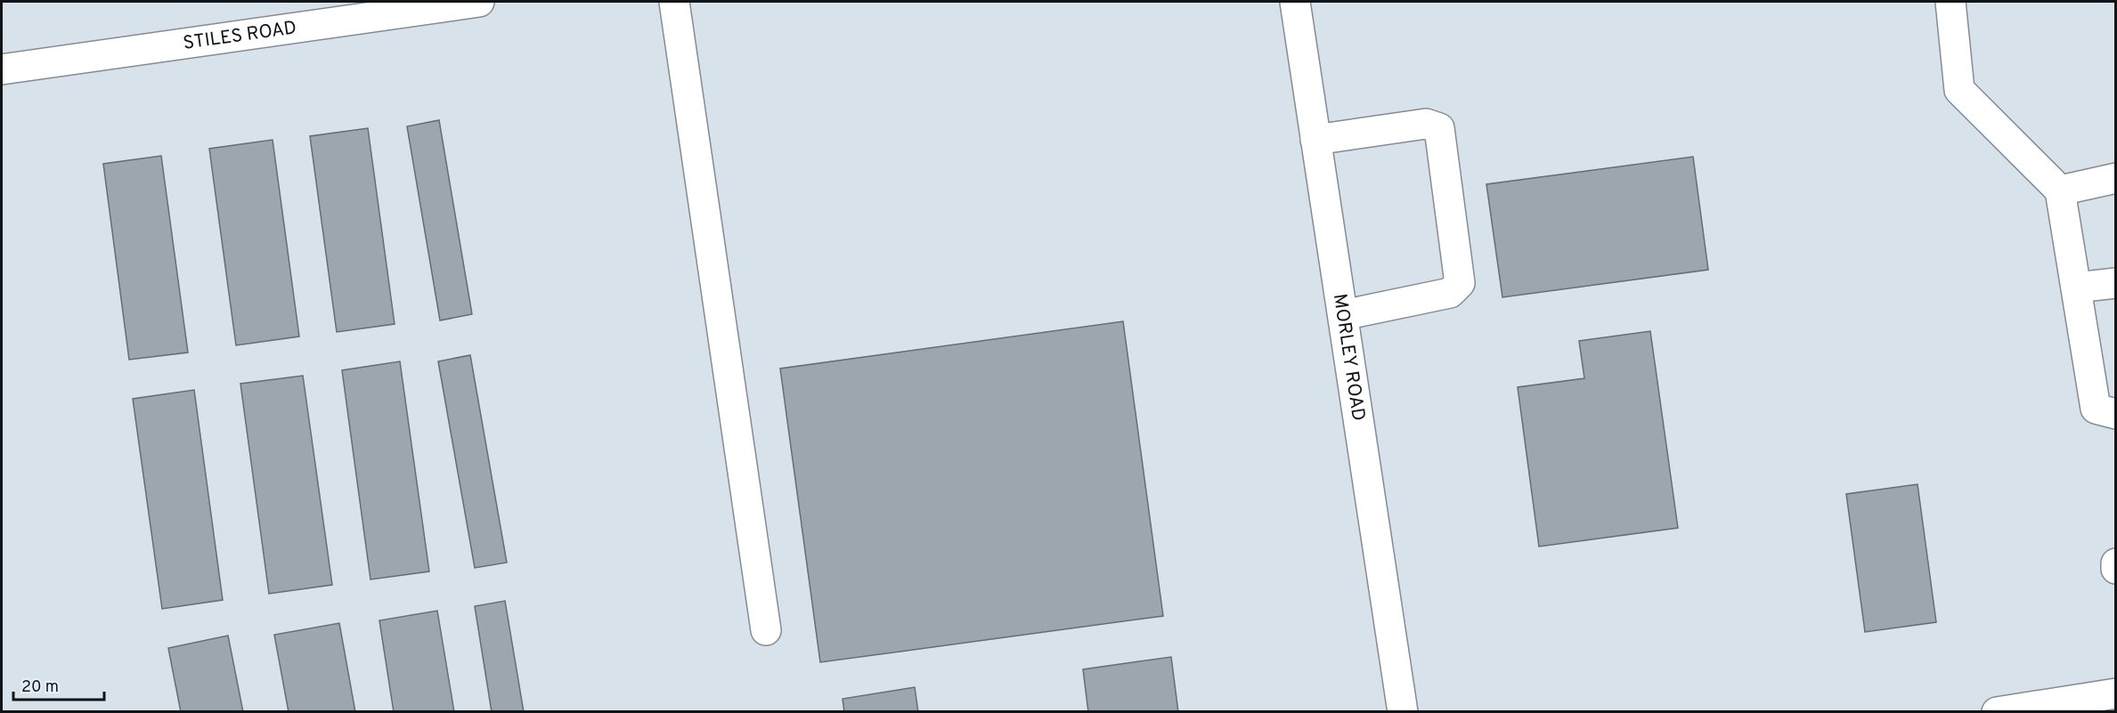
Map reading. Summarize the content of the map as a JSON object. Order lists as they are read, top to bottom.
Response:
{
  "streets": {
    "street": ["STILES ROAD", "MORLEY ROAD"]
  },
  "scale_bar": "20 m"
}
